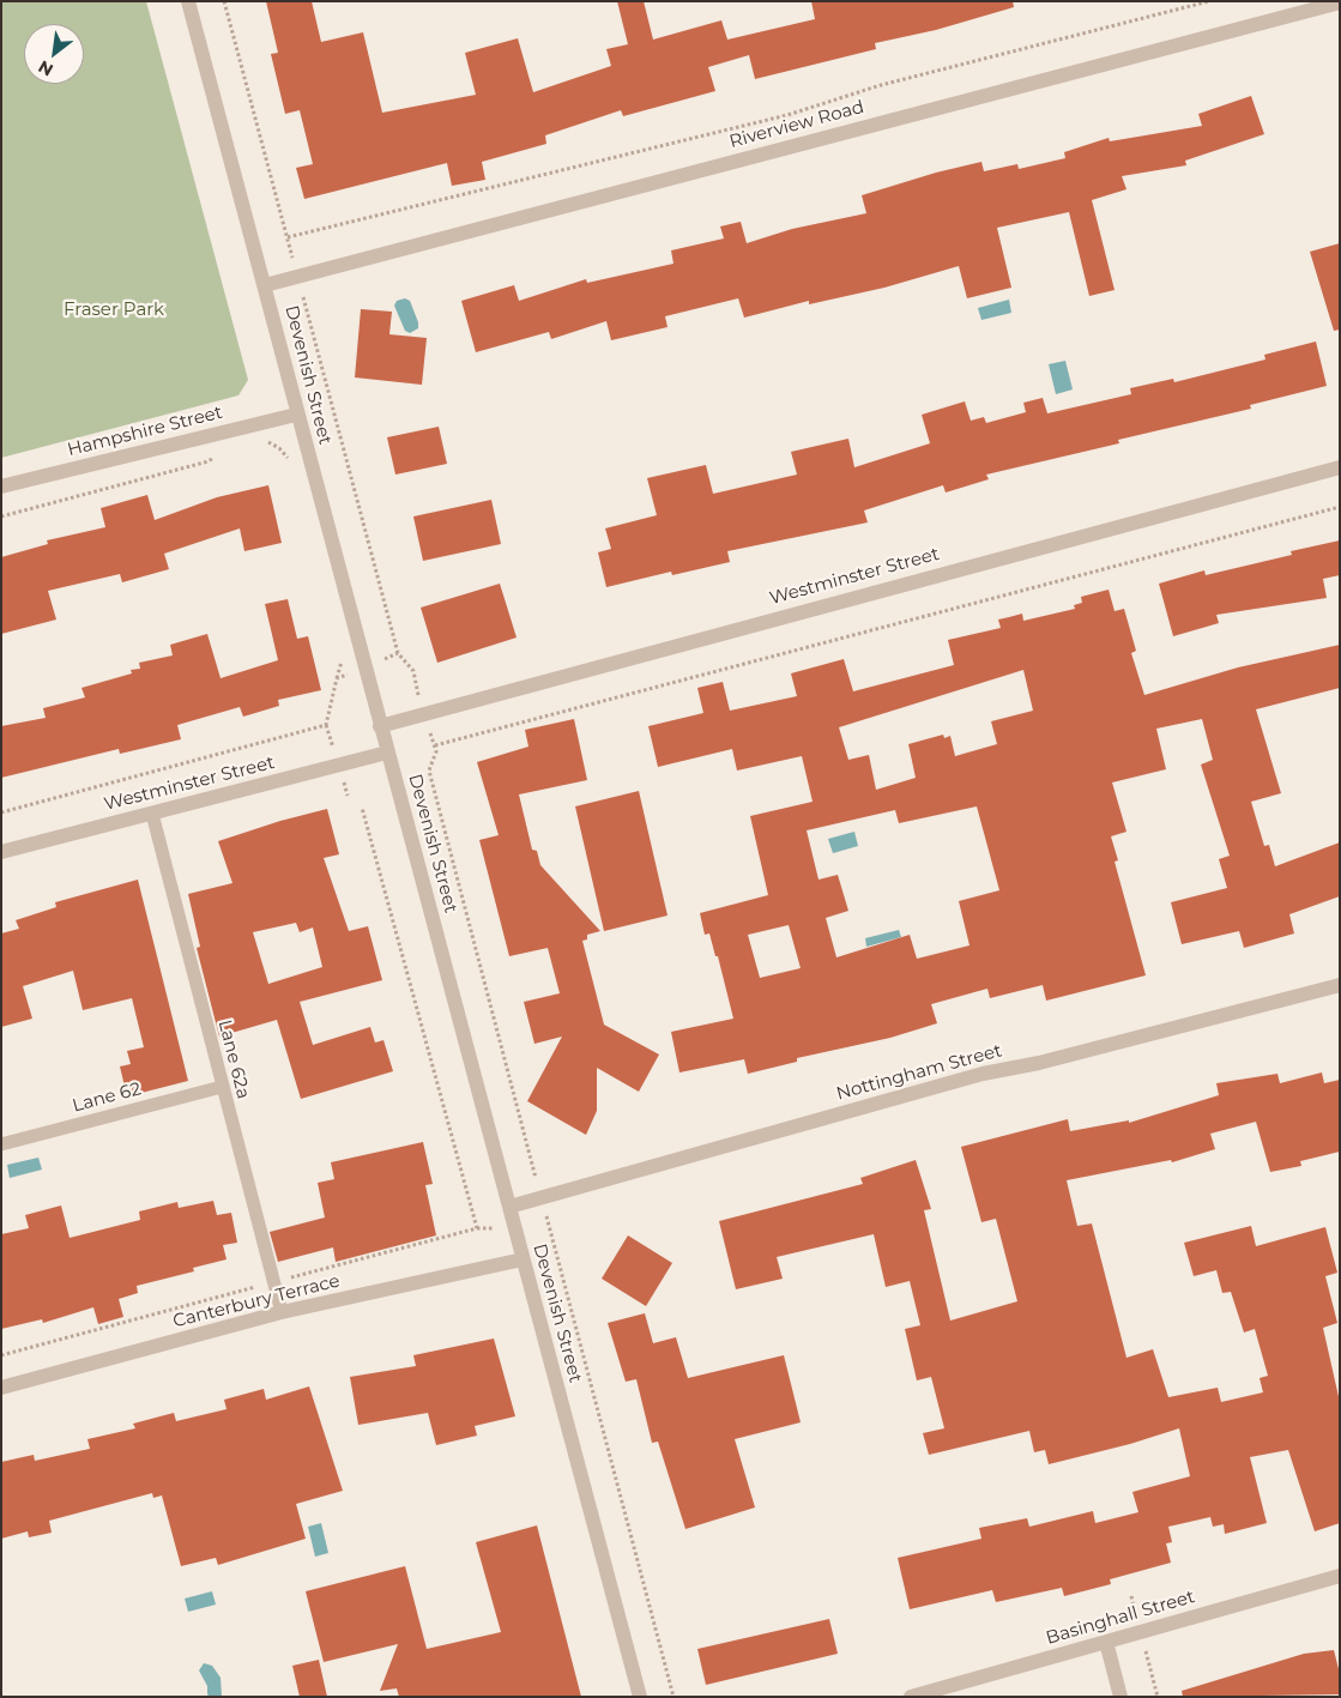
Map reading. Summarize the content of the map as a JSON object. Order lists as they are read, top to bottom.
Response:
{
  "streets": {
    "street": [
      "Riverview Road",
      "Devenish Street",
      "Hampshire Street",
      "Westminster Street",
      "Nottingham Street",
      "Canterbury Terrace",
      "Basinghall Street"
    ],
    "lane": ["Lane 62a", "Lane 62"]
  },
  "crossings": [
    ["Riverview Road", "Devenish Street"],
    ["Devenish Street", "Hampshire Street"],
    ["Devenish Street", "Westminster Street"],
    ["Devenish Street", "Nottingham Street"],
    ["Devenish Street", "Canterbury Terrace"],
    ["Westminster Street", "Lane 62a"],
    ["Lane 62a", "Lane 62"],
    ["Lane 62a", "Canterbury Terrace"]
  ],
  "parks": ["Fraser Park"],
  "north": "bottom left"
}
